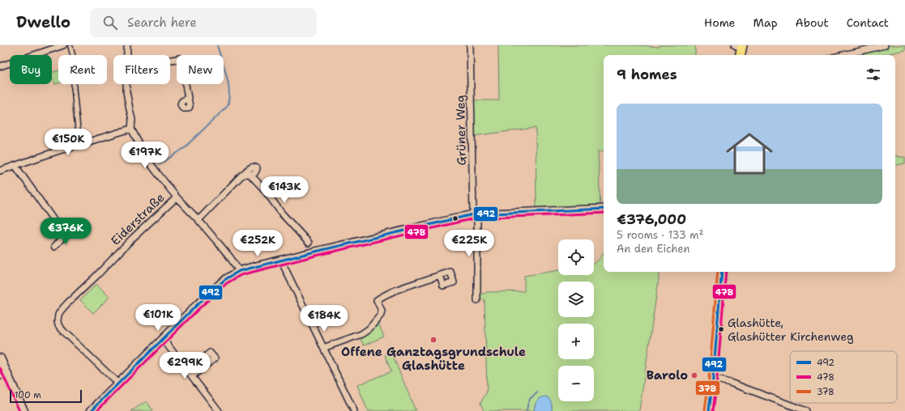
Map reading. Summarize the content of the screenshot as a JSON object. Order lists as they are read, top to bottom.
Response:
{
  "streets": {
    "street": ["Grüner Weg", "Eiderstraße"]
  },
  "places": ["Glashütte, Glashütter Kirchenweg", "Offene Ganztagsgrundschule Glashütte", "Barolo"],
  "lines": ["transit line 492", "transit line 478", "transit line 378"],
  "legend": ["492", "478", "378"],
  "scale_bar": "100 m",
  "page": {
    "header": "Dwello",
    "search": "Search here",
    "nav": [
      "Home",
      "Map",
      "About",
      "Contact"
    ],
    "chip": [
      "Buy",
      "Rent",
      "Filters",
      "New"
    ],
    "heading": "9 homes",
    "list": [
      {
        "name": "€376,000",
        "note": "5 rooms · 133 m² · An den Eichen"
      }
    ],
    "price": [
      "€150K",
      "€197K",
      "€143K",
      "€376K",
      "€252K",
      "€225K",
      "€101K",
      "€184K",
      "€299K"
    ],
    "map_buttons": ["+", "−"],
    "scale": "100 m"
  }
}
